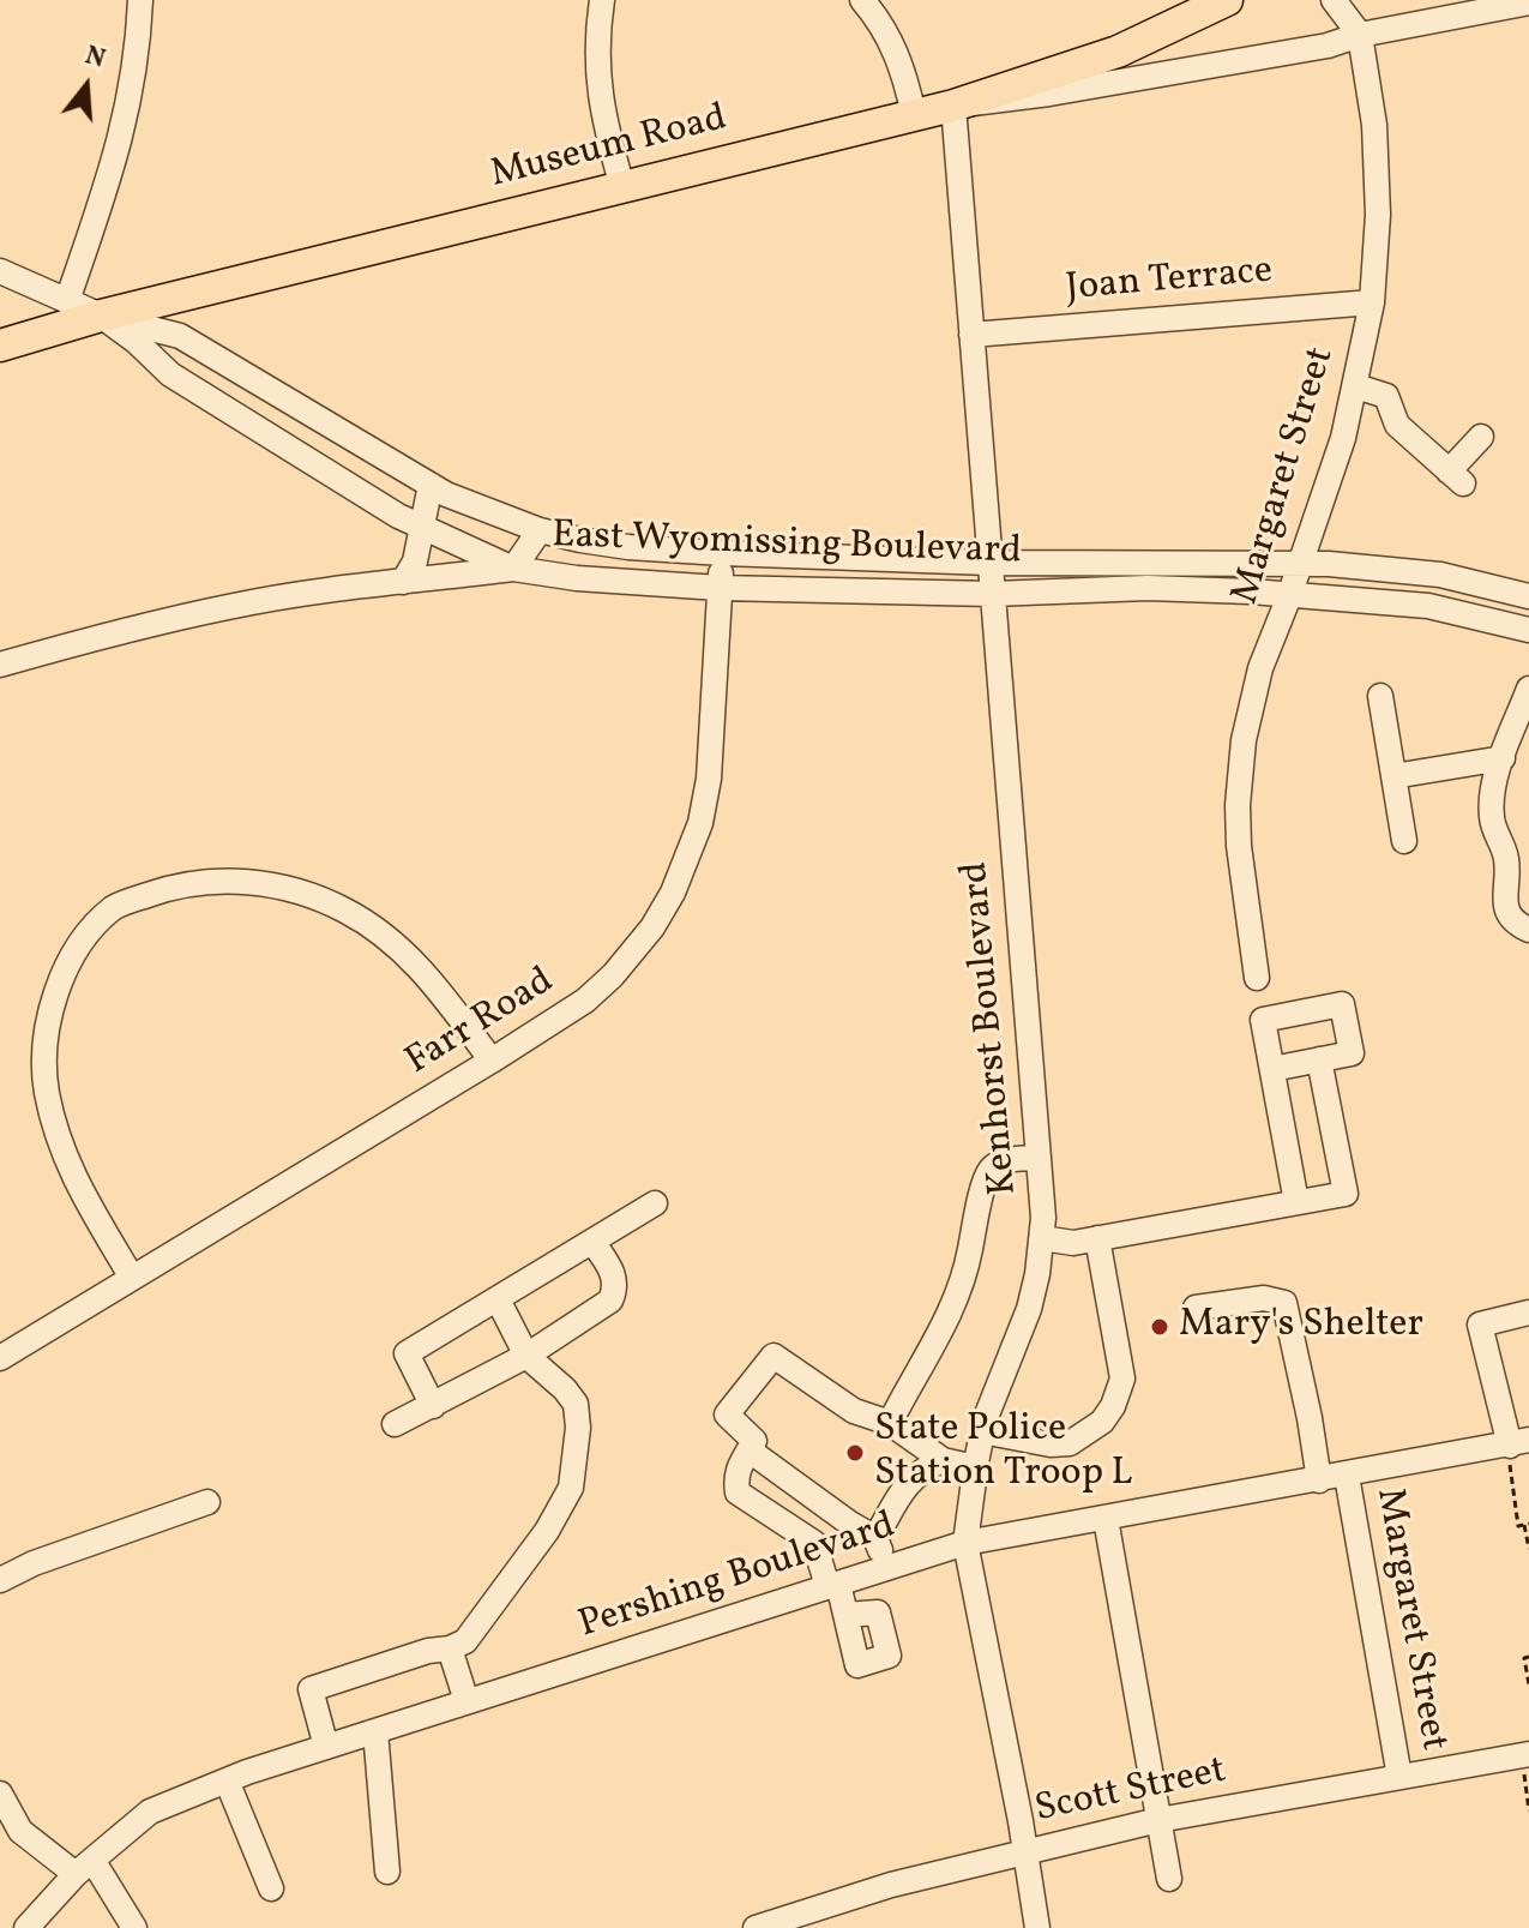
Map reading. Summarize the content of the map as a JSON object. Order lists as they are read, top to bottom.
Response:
{
  "streets": {
    "main road": ["Museum Road"],
    "street": [
      "Joan Terrace",
      "Margaret Street",
      "East Wyomissing Boulevard",
      "Farr Road",
      "Kenhorst Boulevard",
      "Pershing Boulevard",
      "Scott Street"
    ]
  },
  "crossings": [
    ["Museum Road", "East Wyomissing Boulevard"],
    ["Museum Road", "Kenhorst Boulevard"],
    ["Joan Terrace", "Margaret Street"],
    ["Joan Terrace", "Kenhorst Boulevard"],
    ["Margaret Street", "East Wyomissing Boulevard"],
    ["Margaret Street", "Pershing Boulevard"],
    ["Margaret Street", "Scott Street"],
    ["East Wyomissing Boulevard", "Farr Road"],
    ["East Wyomissing Boulevard", "Kenhorst Boulevard"],
    ["Kenhorst Boulevard", "Pershing Boulevard"],
    ["Kenhorst Boulevard", "Scott Street"]
  ],
  "places": ["Mary's Shelter", "State Police Station Troop L"],
  "north": "top"
}
